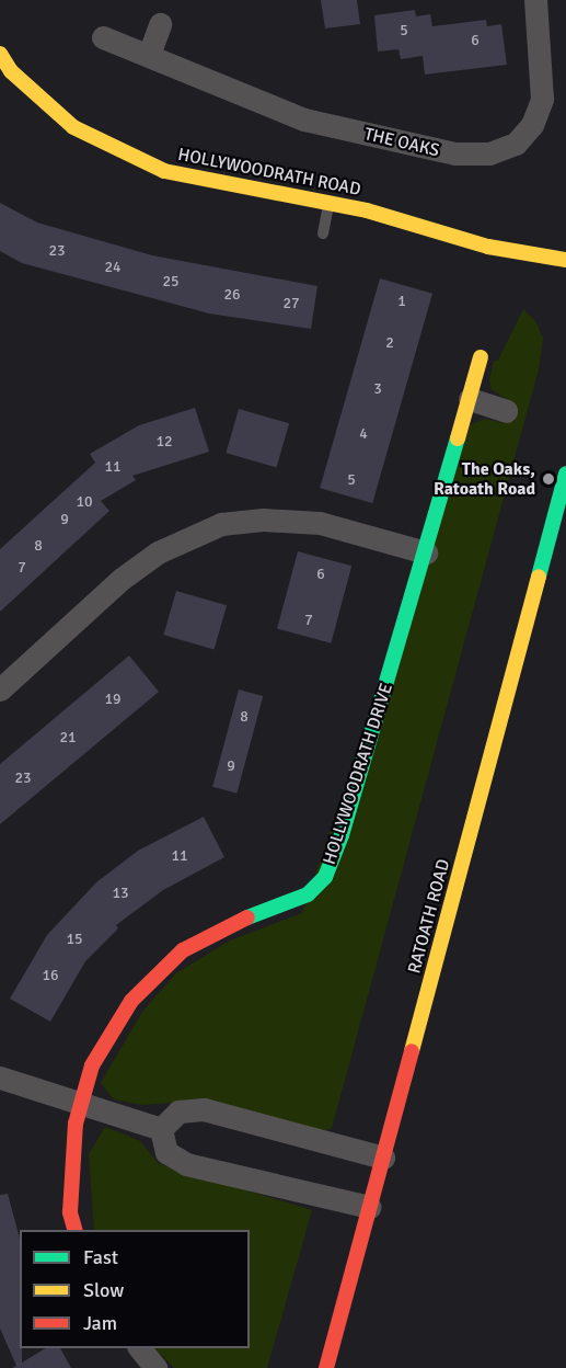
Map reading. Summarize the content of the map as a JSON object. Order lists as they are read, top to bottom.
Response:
{
  "streets": {
    "street": [
      "THE OAKS",
      "HOLLYWOODRATH ROAD",
      "HOLLYWOODRATH DRIVE",
      "RATOATH ROAD"
    ]
  },
  "places": ["The Oaks, Ratoath Road"],
  "house_numbers": [
    "5",
    "6",
    "23",
    "24",
    "25",
    "26",
    "1",
    "27",
    "2",
    "3",
    "4",
    "12",
    "11",
    "5",
    "10",
    "9",
    "8",
    "7",
    "6",
    "7",
    "19",
    "8",
    "21",
    "9",
    "23",
    "11",
    "13",
    "15",
    "16"
  ],
  "legend": ["Fast", "Slow", "Jam"]
}
